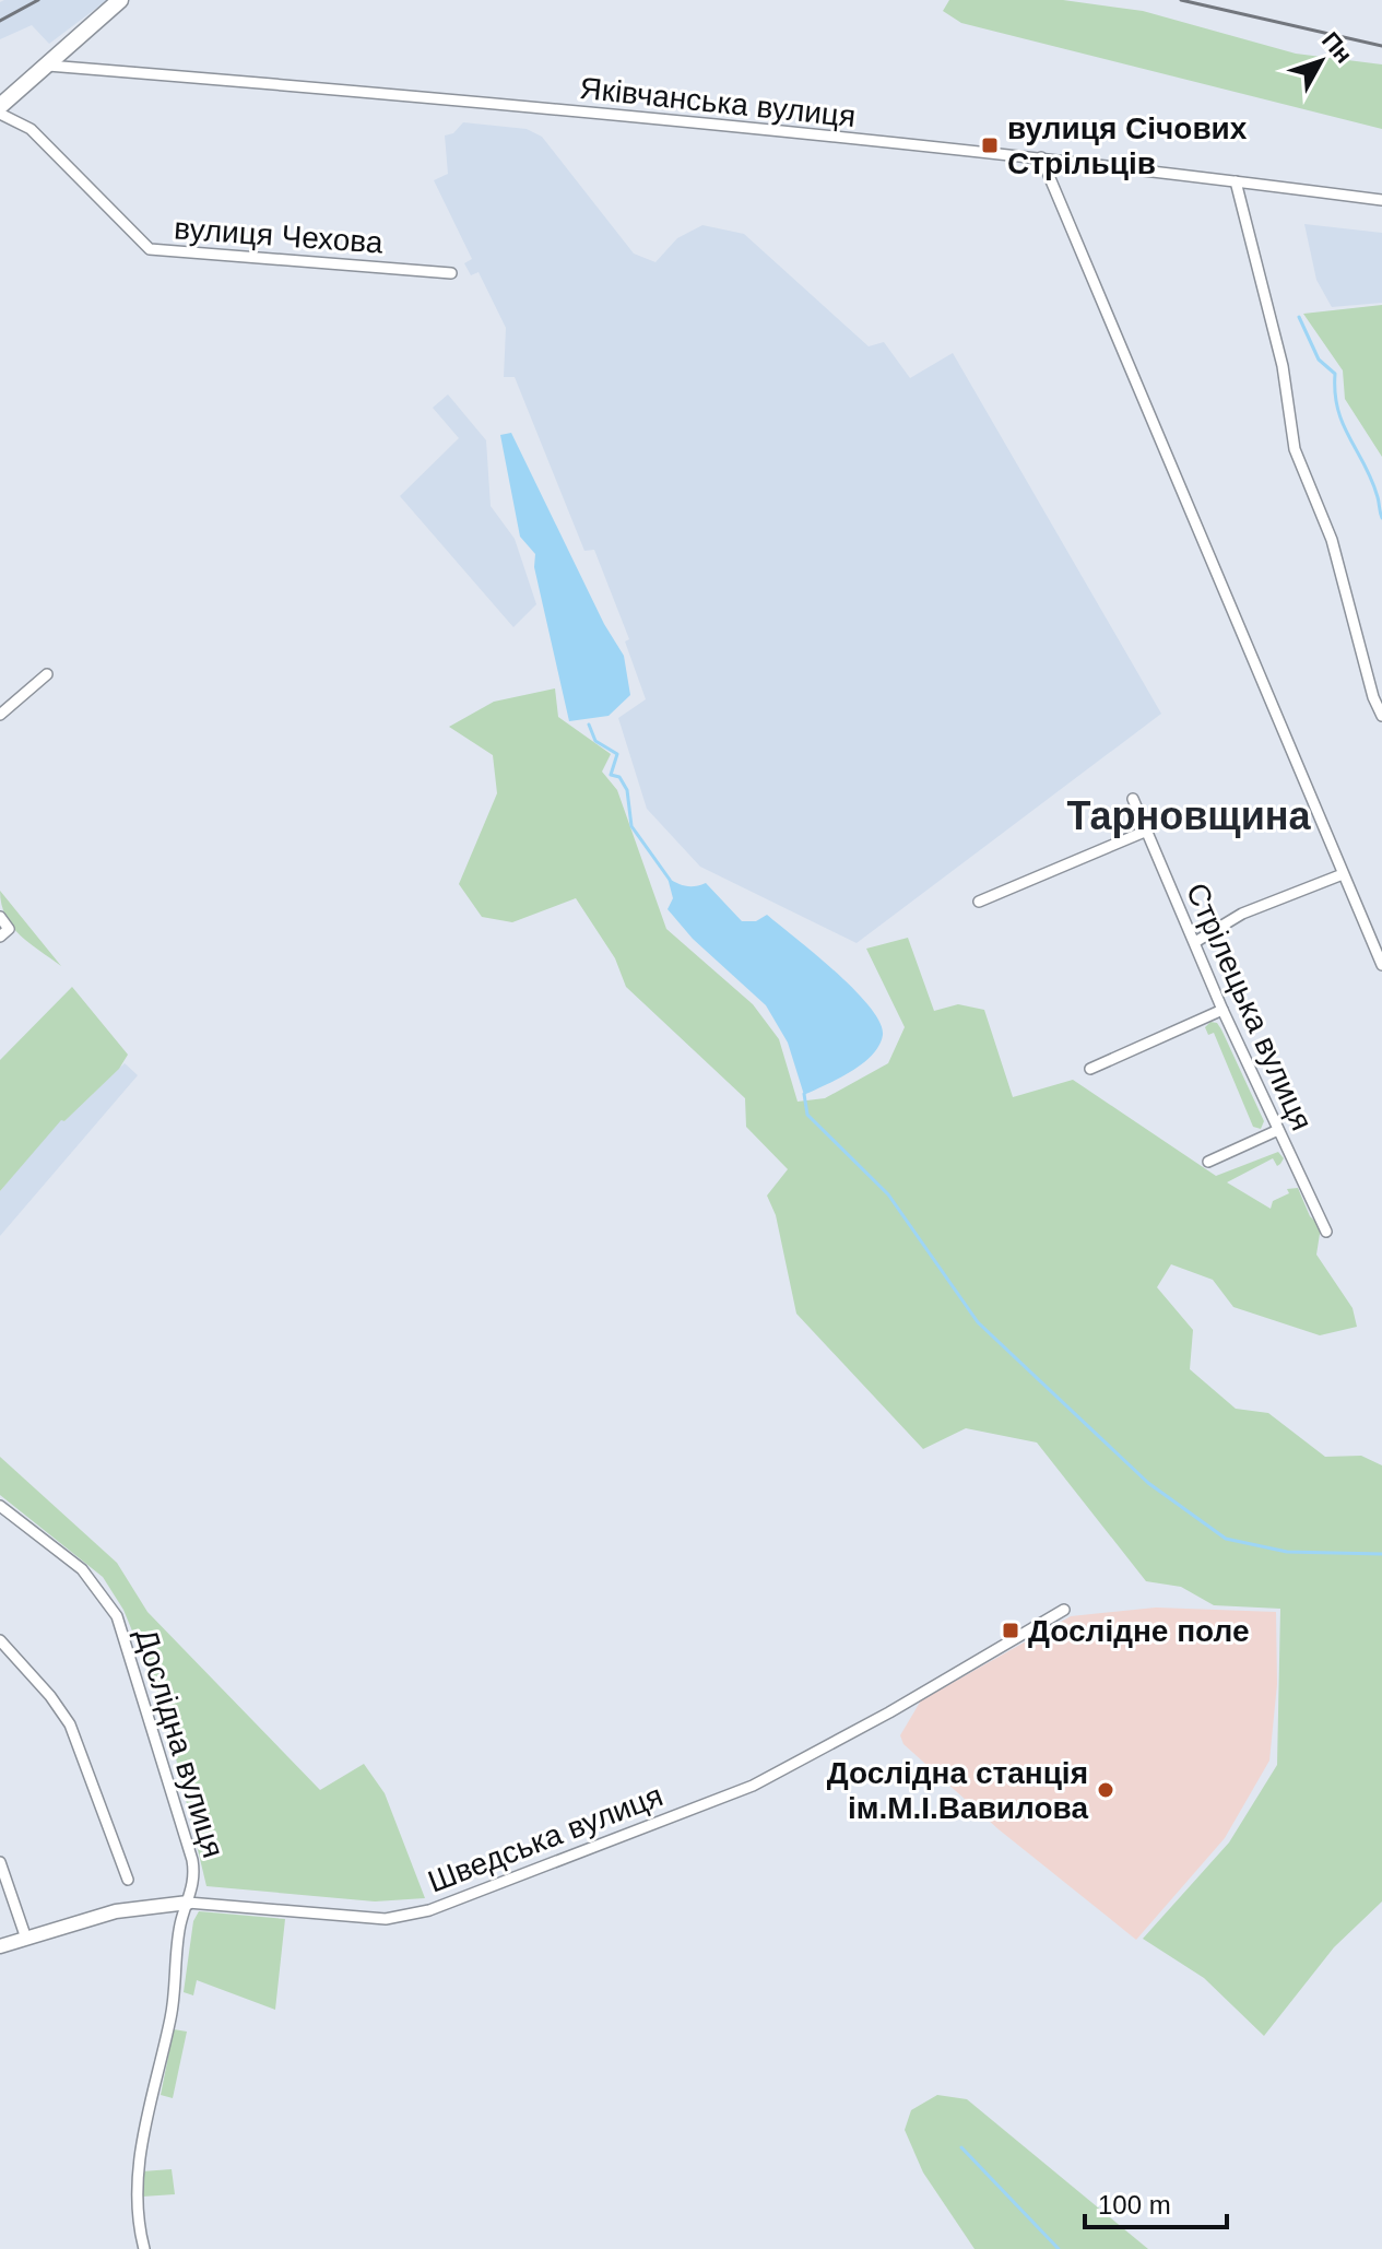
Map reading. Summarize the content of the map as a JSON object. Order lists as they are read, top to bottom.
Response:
{
  "streets": {
    "street": [
      "Яківчанська вулиця",
      "вулиця Чехова",
      "Стрілецька вулиця",
      "Дослідна вулиця",
      "Шведська вулиця"
    ]
  },
  "crossings": [
    ["Дослідна вулиця", "Шведська вулиця"]
  ],
  "districts": ["Тарновщина"],
  "places": {
    "transit": ["вулиця Січових Стрільців", "Дослідне поле"],
    "other": ["Дослідна станція ім.М.І.Вавилова"]
  },
  "scale_bar": "100 m",
  "north": "top right"
}
